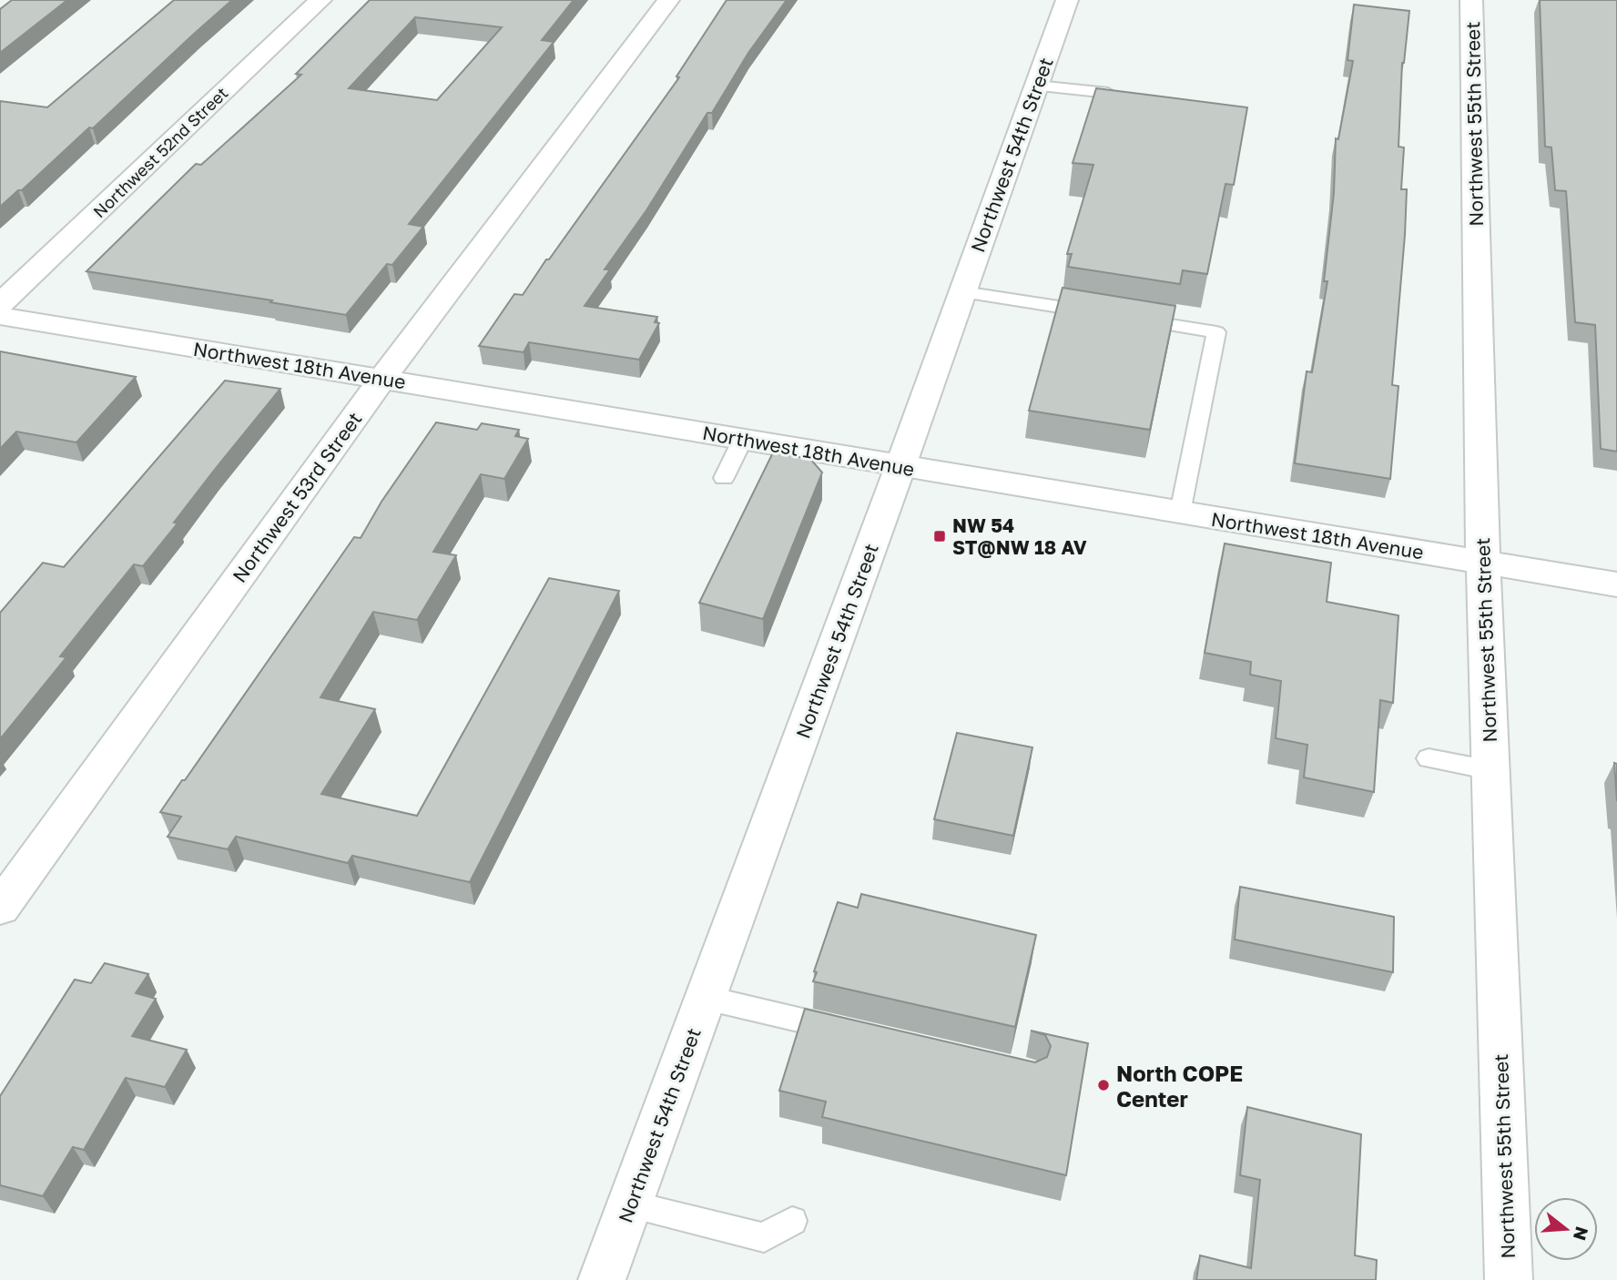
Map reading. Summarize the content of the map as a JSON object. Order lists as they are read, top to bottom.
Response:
{
  "streets": {
    "street": [
      "Northwest 55th Street",
      "Northwest 52nd Street",
      "Northwest 54th Street",
      "Northwest 18th Avenue",
      "Northwest 53rd Street"
    ]
  },
  "crossings": [
    ["Northwest 55th Street", "Northwest 18th Avenue"],
    ["Northwest 54th Street", "Northwest 18th Avenue"],
    ["Northwest 18th Avenue", "Northwest 53rd Street"]
  ],
  "places": {
    "transit": ["NW 54 ST@NW 18 AV"],
    "other": ["North COPE Center"]
  },
  "north": "right"
}
